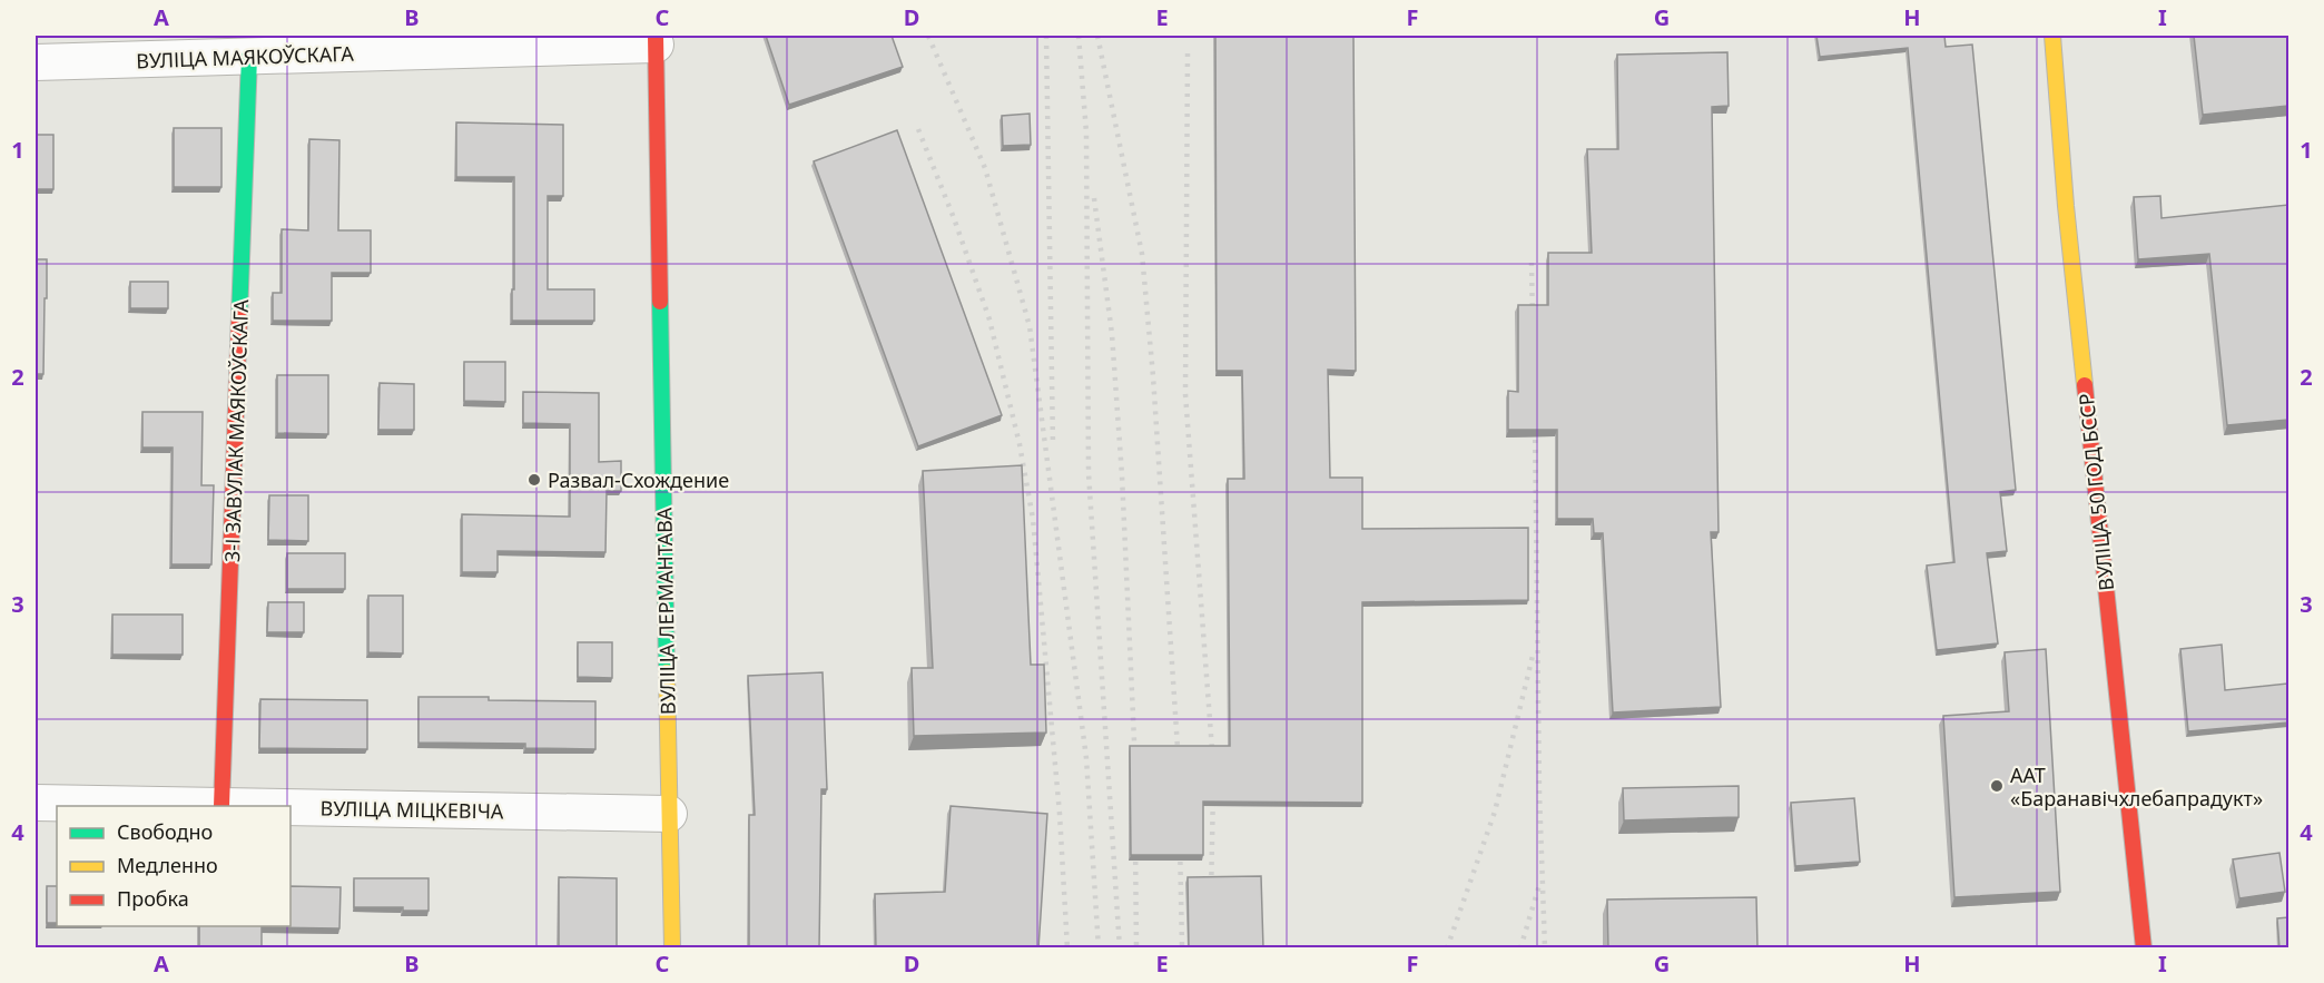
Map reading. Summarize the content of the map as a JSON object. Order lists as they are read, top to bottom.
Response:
{
  "streets": {
    "street": [
      "ВУЛІЦА МАЯКОЎСКАГА",
      "3-І ЗАВУЛАК МАЯКОЎСКАГА",
      "ВУЛІЦА 50 ГОД БССР",
      "ВУЛІЦА ЛЕРМАНТАВА",
      "ВУЛІЦА МІЦКЕВІЧА"
    ]
  },
  "crossings": [
    ["ВУЛІЦА МАЯКОЎСКАГА", "3-І ЗАВУЛАК МАЯКОЎСКАГА"],
    ["ВУЛІЦА МАЯКОЎСКАГА", "ВУЛІЦА ЛЕРМАНТАВА"],
    ["3-І ЗАВУЛАК МАЯКОЎСКАГА", "ВУЛІЦА МІЦКЕВІЧА"],
    ["ВУЛІЦА ЛЕРМАНТАВА", "ВУЛІЦА МІЦКЕВІЧА"]
  ],
  "places": ["Развал-Схождение", "ААТ «Баранавічхлебапрадукт»"],
  "legend": ["Свободно", "Медленно", "Пробка"],
  "grid": {
    "columns": [
      "A",
      "B",
      "C",
      "D",
      "E",
      "F",
      "G",
      "H",
      "I"
    ],
    "rows": [
      "1",
      "2",
      "3",
      "4"
    ]
  }
}
